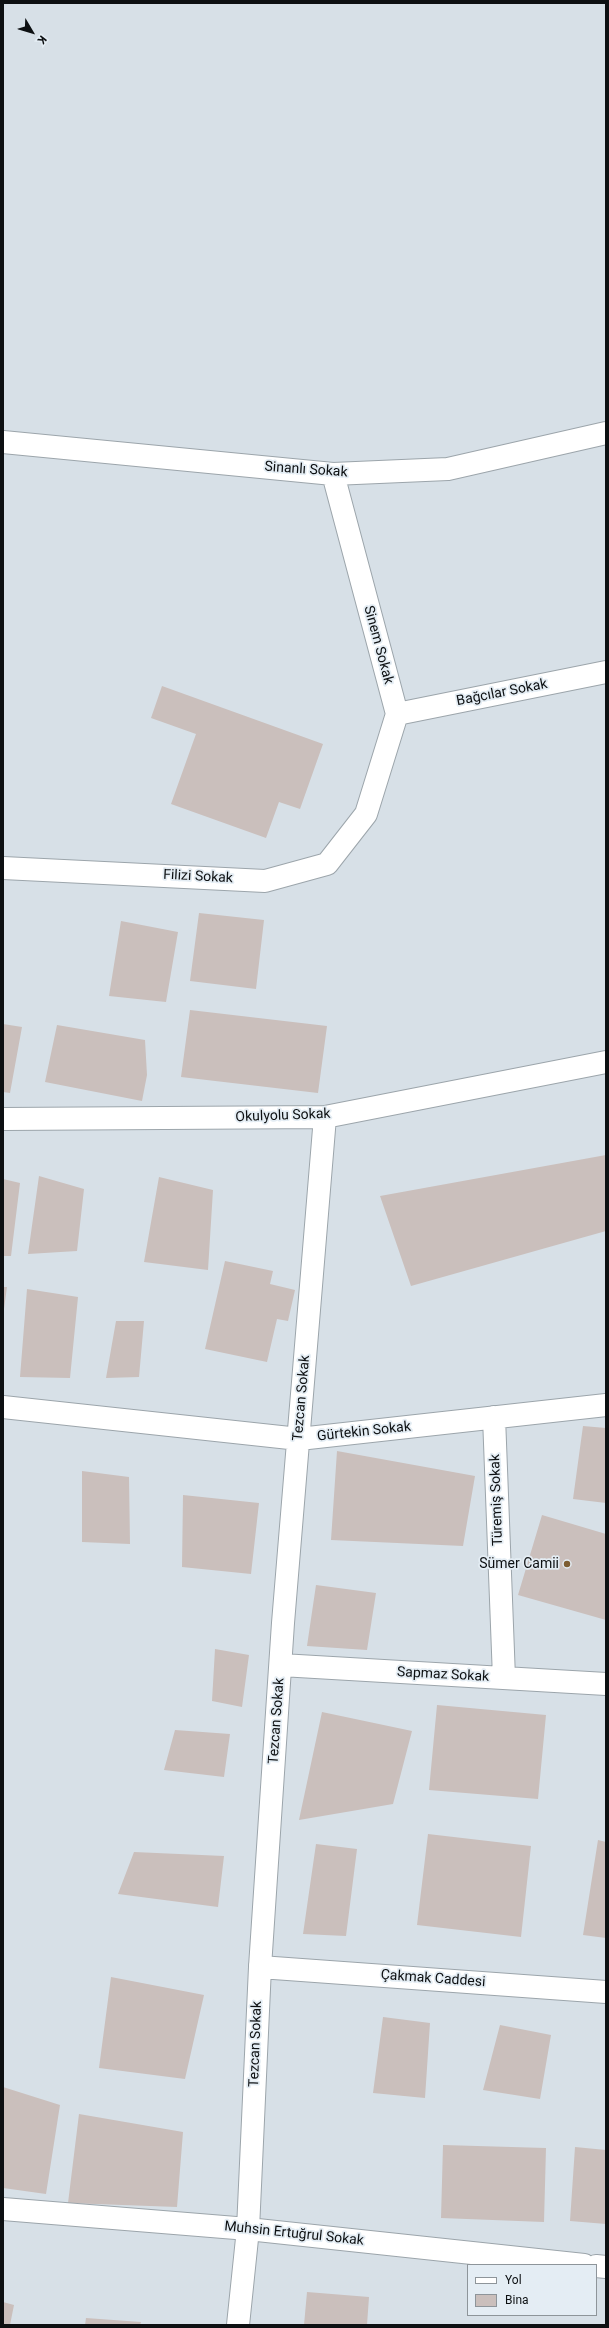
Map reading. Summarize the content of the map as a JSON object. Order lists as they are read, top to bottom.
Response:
{
  "streets": {
    "street": [
      "Sinanlı Sokak",
      "Sinem Sokak",
      "Bağcılar Sokak",
      "Filizi Sokak",
      "Okulyolu Sokak",
      "Tezcan Sokak",
      "Gürtekin Sokak",
      "Türemiş Sokak",
      "Sapmaz Sokak",
      "Çakmak Caddesi",
      "Muhsin Ertuğrul Sokak"
    ]
  },
  "crossings": [
    ["Sinanlı Sokak", "Sinem Sokak"],
    ["Sinem Sokak", "Bağcılar Sokak"],
    ["Sinem Sokak", "Filizi Sokak"],
    ["Bağcılar Sokak", "Filizi Sokak"],
    ["Okulyolu Sokak", "Tezcan Sokak"],
    ["Tezcan Sokak", "Gürtekin Sokak"],
    ["Tezcan Sokak", "Sapmaz Sokak"],
    ["Tezcan Sokak", "Çakmak Caddesi"],
    ["Tezcan Sokak", "Muhsin Ertuğrul Sokak"],
    ["Gürtekin Sokak", "Türemiş Sokak"],
    ["Türemiş Sokak", "Sapmaz Sokak"]
  ],
  "places": ["Sümer Camii"],
  "legend": ["Yol", "Bina"],
  "north": "bottom right"
}
